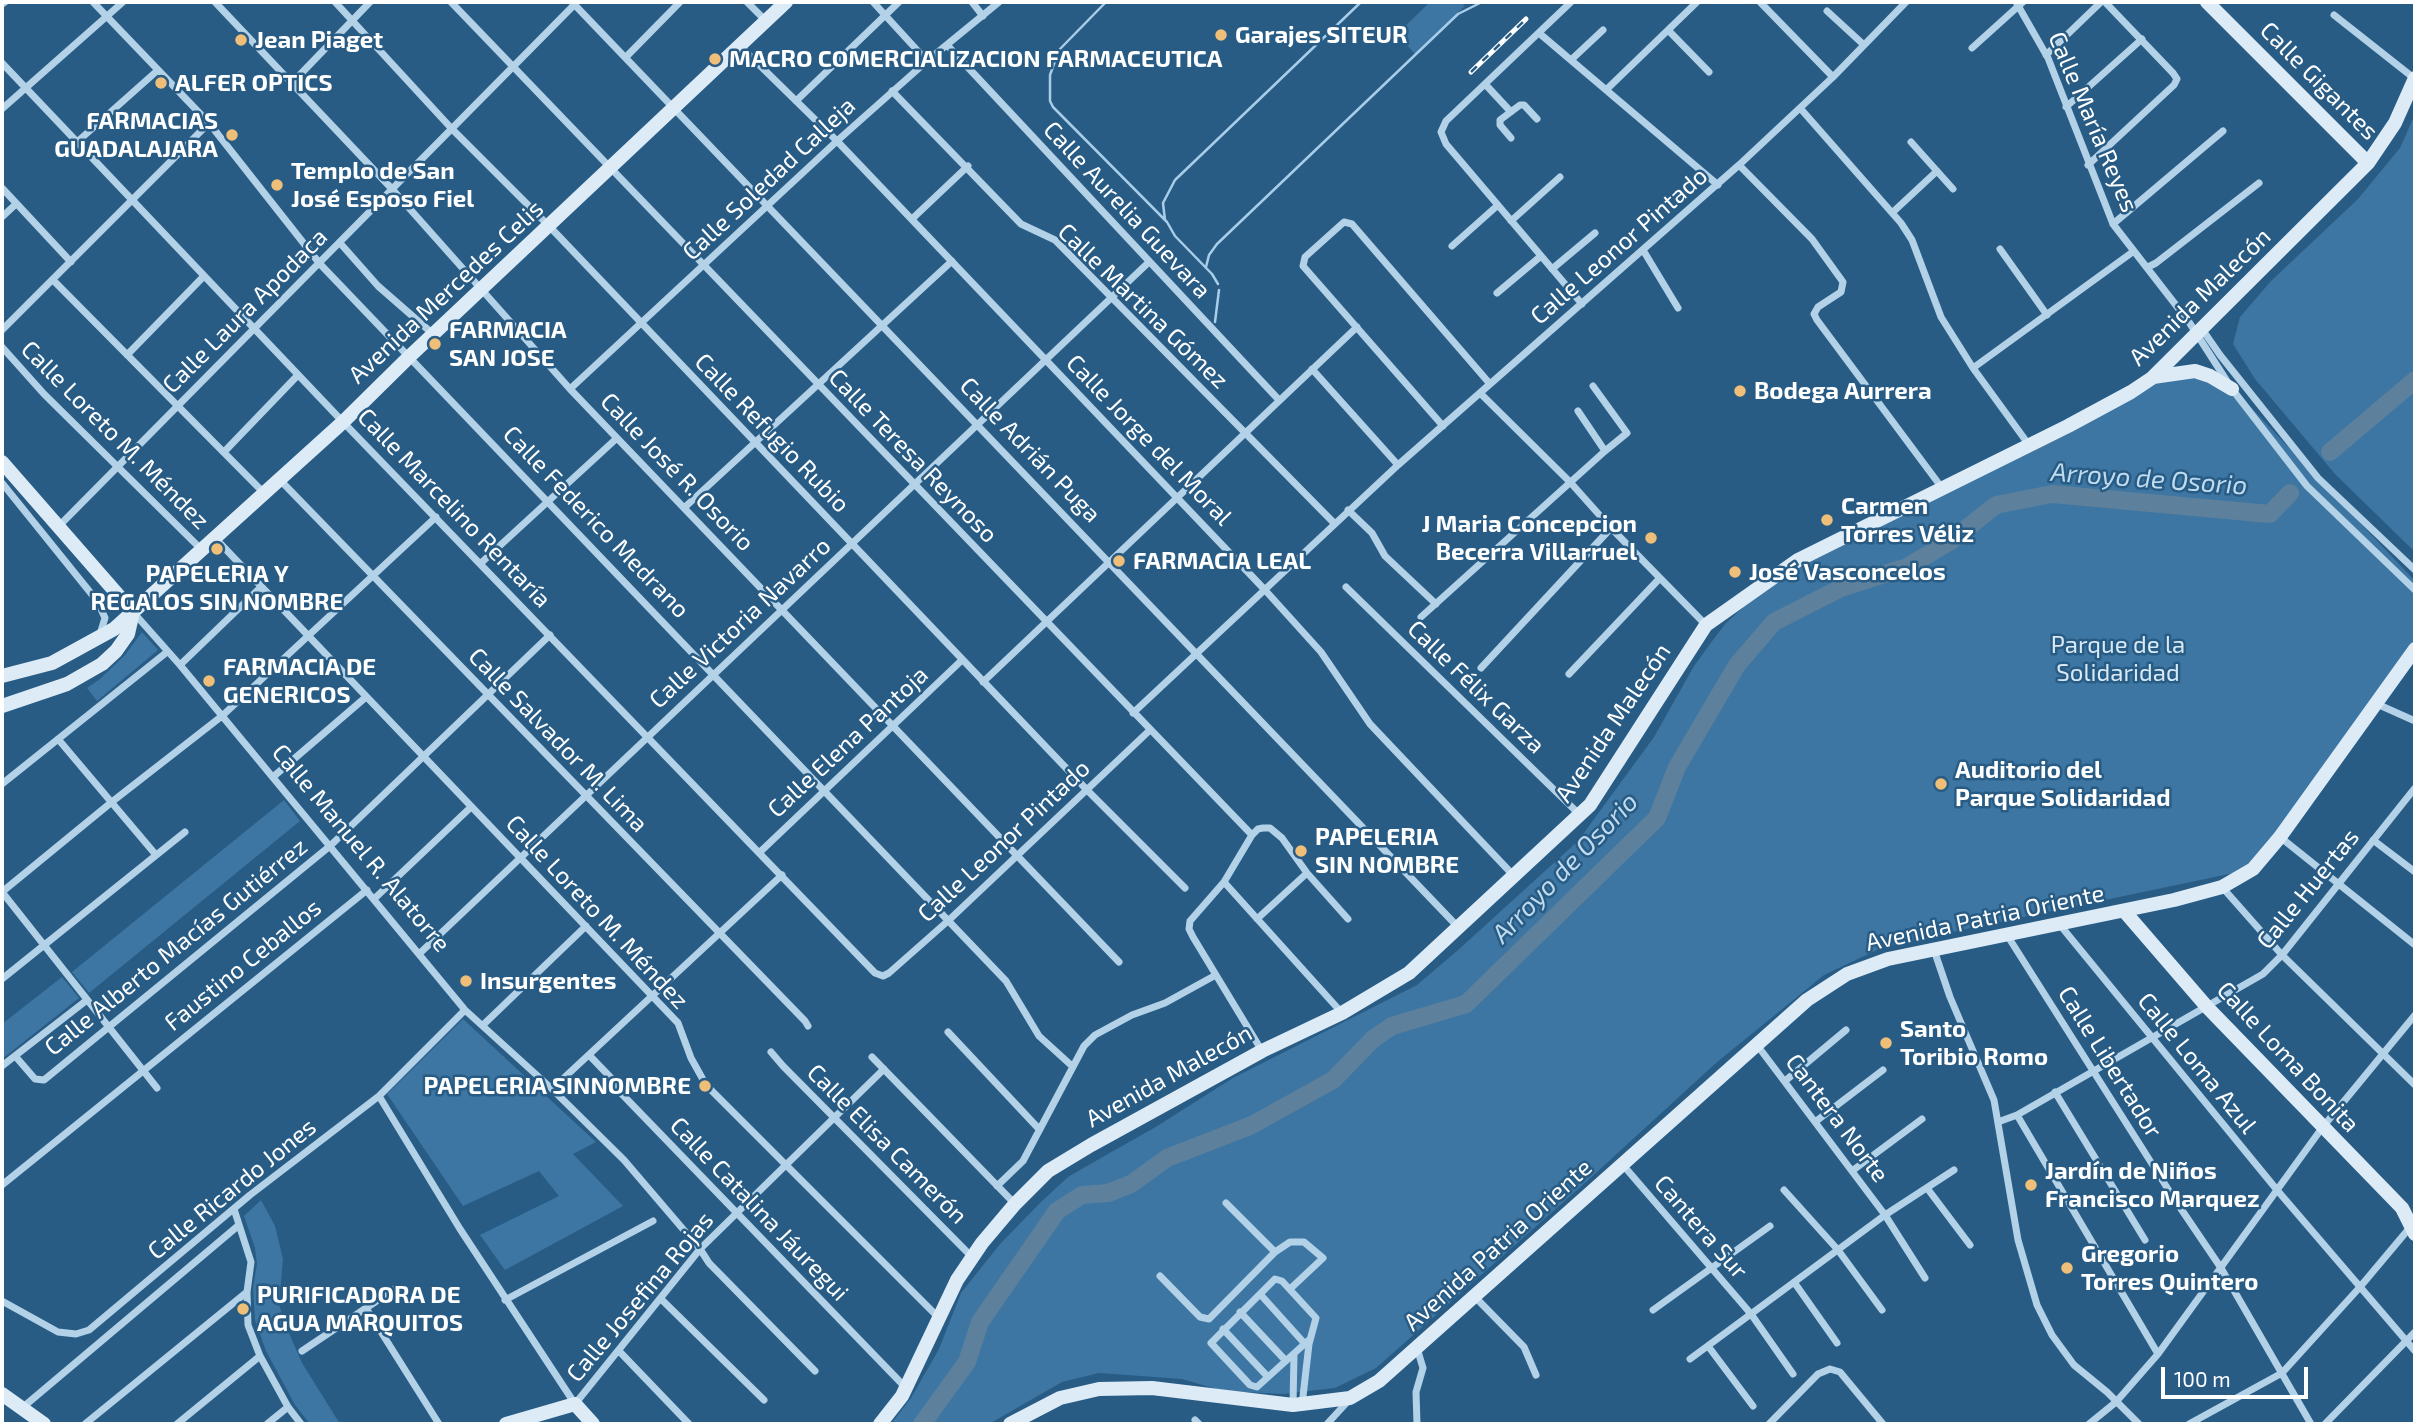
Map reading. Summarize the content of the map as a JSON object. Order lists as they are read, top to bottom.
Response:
{
  "streets": {
    "street": [
      "Calle Gigantes",
      "Calle María Reyes",
      "Calle Soledad Calleja",
      "Calle Aurelia Guevara",
      "Calle Leonor Pintado",
      "Avenida Mercedes Celis",
      "Avenida Malecón",
      "Calle Martina Gómez",
      "Calle Laura Apodaca",
      "Calle Refugio Rubio",
      "Calle Loreto M. Méndez",
      "Calle Jorge del Moral",
      "Calle Adrián Puga",
      "Calle Teresa Reynoso",
      "Calle José R. Osorio",
      "Calle Marcelino Rentaría",
      "Calle Federico Medrano",
      "Calle Victoria Navarro",
      "Calle Félix Garza",
      "Calle Salvador M. Lima",
      "Calle Elena Pantoja",
      "Calle Manuel R. Alatorre",
      "Calle Huertas",
      "Avenida Patria Oriente",
      "Calle Alberto Macías Gutiérrez",
      "Faustino Ceballos",
      "Calle Loma Bonita",
      "Calle Libertador",
      "Calle Loma Azul",
      "Cantera Norte",
      "Calle Elisa Camerón",
      "Calle Ricardo Jones",
      "Calle Catalina Jáuregui",
      "Cantera Sur",
      "Calle Josefina Rojas"
    ]
  },
  "crossings": [
    ["Calle Gigantes", "Avenida Malecón"],
    ["Calle María Reyes", "Avenida Malecón"],
    ["Calle Soledad Calleja", "Calle Aurelia Guevara"],
    ["Calle Soledad Calleja", "Calle Martina Gómez"],
    ["Calle Soledad Calleja", "Calle Refugio Rubio"],
    ["Calle Soledad Calleja", "Calle Jorge del Moral"],
    ["Calle Soledad Calleja", "Calle Adrián Puga"],
    ["Calle Soledad Calleja", "Calle Teresa Reynoso"],
    ["Calle Soledad Calleja", "Calle José R. Osorio"],
    ["Calle Aurelia Guevara", "Calle Victoria Navarro"],
    ["Calle Leonor Pintado", "Calle Martina Gómez"],
    ["Calle Leonor Pintado", "Calle Refugio Rubio"],
    ["Calle Leonor Pintado", "Calle Jorge del Moral"],
    ["Calle Leonor Pintado", "Calle Adrián Puga"],
    ["Calle Leonor Pintado", "Calle Teresa Reynoso"],
    ["Calle Leonor Pintado", "Calle José R. Osorio"],
    ["Calle Leonor Pintado", "Calle Marcelino Rentaría"],
    ["Calle Leonor Pintado", "Calle Federico Medrano"],
    ["Avenida Mercedes Celis", "Calle Refugio Rubio"],
    ["Avenida Mercedes Celis", "Calle Loreto M. Méndez"],
    ["Avenida Mercedes Celis", "Calle Jorge del Moral"],
    ["Avenida Mercedes Celis", "Calle Adrián Puga"],
    ["Avenida Mercedes Celis", "Calle Teresa Reynoso"],
    ["Avenida Mercedes Celis", "Calle José R. Osorio"],
    ["Avenida Mercedes Celis", "Calle Marcelino Rentaría"],
    ["Avenida Mercedes Celis", "Calle Federico Medrano"],
    ["Avenida Mercedes Celis", "Calle Salvador M. Lima"],
    ["Avenida Mercedes Celis", "Calle Manuel R. Alatorre"],
    ["Avenida Malecón", "Calle Loreto M. Méndez"],
    ["Avenida Malecón", "Calle Jorge del Moral"],
    ["Avenida Malecón", "Calle Adrián Puga"],
    ["Avenida Malecón", "Calle Félix Garza"],
    ["Avenida Malecón", "Calle Elisa Camerón"],
    ["Avenida Malecón", "Calle Catalina Jáuregui"],
    ["Calle Martina Gómez", "Calle Victoria Navarro"],
    ["Calle Laura Apodaca", "Calle Refugio Rubio"],
    ["Calle Laura Apodaca", "Calle Loreto M. Méndez"],
    ["Calle Laura Apodaca", "Calle Adrián Puga"],
    ["Calle Laura Apodaca", "Calle Teresa Reynoso"],
    ["Calle Laura Apodaca", "Calle José R. Osorio"],
    ["Calle Laura Apodaca", "Calle Marcelino Rentaría"],
    ["Calle Laura Apodaca", "Calle Federico Medrano"],
    ["Calle Laura Apodaca", "Calle Manuel R. Alatorre"],
    ["Calle Refugio Rubio", "Calle Victoria Navarro"],
    ["Calle Refugio Rubio", "Calle Elena Pantoja"],
    ["Calle Loreto M. Méndez", "Calle Victoria Navarro"],
    ["Calle Loreto M. Méndez", "Calle Alberto Macías Gutiérrez"],
    ["Calle Loreto M. Méndez", "Calle Josefina Rojas"],
    ["Calle Jorge del Moral", "Calle Victoria Navarro"],
    ["Calle Adrián Puga", "Calle Victoria Navarro"],
    ["Calle Teresa Reynoso", "Calle Victoria Navarro"],
    ["Calle José R. Osorio", "Calle Victoria Navarro"],
    ["Calle José R. Osorio", "Calle Elena Pantoja"],
    ["Calle Marcelino Rentaría", "Calle Victoria Navarro"],
    ["Calle Marcelino Rentaría", "Calle Elena Pantoja"],
    ["Calle Marcelino Rentaría", "Calle Alberto Macías Gutiérrez"],
    ["Calle Federico Medrano", "Calle Victoria Navarro"],
    ["Calle Federico Medrano", "Calle Elena Pantoja"],
    ["Calle Victoria Navarro", "Calle Salvador M. Lima"],
    ["Calle Victoria Navarro", "Calle Manuel R. Alatorre"],
    ["Calle Salvador M. Lima", "Calle Alberto Macías Gutiérrez"],
    ["Calle Manuel R. Alatorre", "Calle Alberto Macías Gutiérrez"],
    ["Calle Manuel R. Alatorre", "Faustino Ceballos"],
    ["Calle Manuel R. Alatorre", "Calle Ricardo Jones"],
    ["Calle Manuel R. Alatorre", "Calle Josefina Rojas"],
    ["Calle Huertas", "Calle Loma Bonita"],
    ["Calle Huertas", "Calle Libertador"],
    ["Calle Huertas", "Calle Loma Azul"],
    ["Avenida Patria Oriente", "Calle Loma Bonita"],
    ["Avenida Patria Oriente", "Calle Libertador"],
    ["Avenida Patria Oriente", "Calle Loma Azul"],
    ["Avenida Patria Oriente", "Cantera Norte"],
    ["Avenida Patria Oriente", "Cantera Sur"],
    ["Calle Elisa Camerón", "Calle Josefina Rojas"],
    ["Calle Catalina Jáuregui", "Calle Josefina Rojas"]
  ],
  "water": ["Arroyo de Osorio"],
  "parks": ["Parque de la Solidaridad"],
  "places": [
    "Garajes SITEUR",
    "Jean Piaget",
    "MACRO COMERCIALIZACION FARMACEUTICA",
    "ALFER OPTICS",
    "FARMACIAS GUADALAJARA",
    "Templo de San José Esposo Fiel",
    "FARMACIA SAN JOSE",
    "Bodega Aurrera",
    "Carmen Torres Véliz",
    "J Maria Concepcion Becerra Villarruel",
    "PAPELERIA Y REGALOS SIN NOMBRE",
    "FARMACIA LEAL",
    "José Vasconcelos",
    "FARMACIA DE GENERICOS",
    "Auditorio del Parque Solidaridad",
    "PAPELERIA SIN NOMBRE",
    "Insurgentes",
    "Santo Toribio Romo",
    "PAPELERIA SINNOMBRE",
    "Jardín de Niños Francisco Marquez",
    "Gregorio Torres Quintero",
    "PURIFICADORA DE AGUA MARQUITOS"
  ],
  "scale_bar": "100 m"
}
